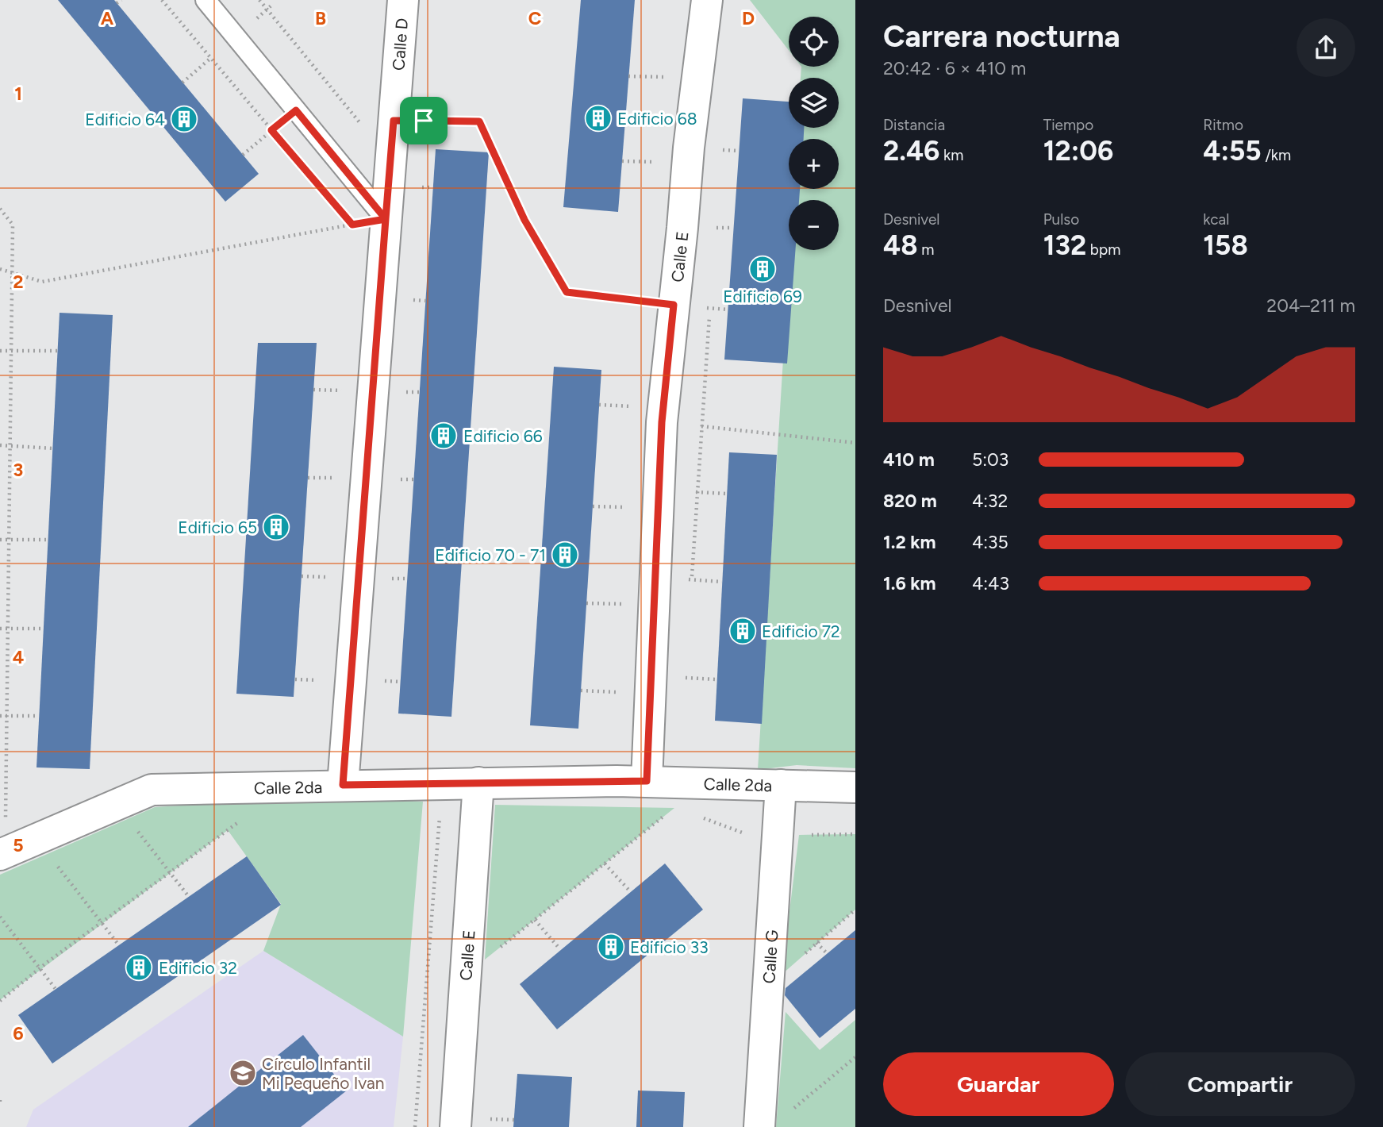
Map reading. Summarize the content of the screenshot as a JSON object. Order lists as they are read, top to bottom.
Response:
{
  "streets": {
    "street": [
      "Calle D",
      "Calle E",
      "Calle 2da",
      "Calle G"
    ]
  },
  "crossings": [
    ["Calle D", "Calle 2da"],
    ["Calle E", "Calle 2da"],
    ["Calle 2da", "Calle G"]
  ],
  "places": {
    "building": [
      "Edificio 68",
      "Edificio 64",
      "Edificio 69",
      "Edificio 66",
      "Edificio 65",
      "Edificio 70 - 71",
      "Edificio 72",
      "Edificio 33",
      "Edificio 32"
    ],
    "school or university": ["Círculo Infantil Mi Pequeño Ivan"]
  },
  "page": {
    "heading": ["Carrera nocturna", "20:42 · 6 × 410 m"],
    "map_buttons": ["+", "−"],
    "stats": [
      ["Distancia", "2.46 km"],
      ["Tiempo", "12:06"],
      ["Ritmo", "4:55 /km"],
      ["Desnivel", "48 m"],
      ["Pulso", "132 bpm"],
      ["kcal", "158"]
    ],
    "chart": ["Desnivel", "204–211 m"],
    "list": [
      {
        "name": "410 m",
        "note": "5:03"
      },
      {
        "name": "820 m",
        "note": "4:32"
      },
      {
        "name": "1.2 km",
        "note": "4:35"
      },
      {
        "name": "1.6 km",
        "note": "4:43"
      }
    ],
    "buttons": ["Guardar", "Compartir"]
  },
  "grid": {
    "columns": [
      "A",
      "B",
      "C",
      "D"
    ],
    "rows": [
      "1",
      "2",
      "3",
      "4",
      "5",
      "6"
    ]
  }
}
